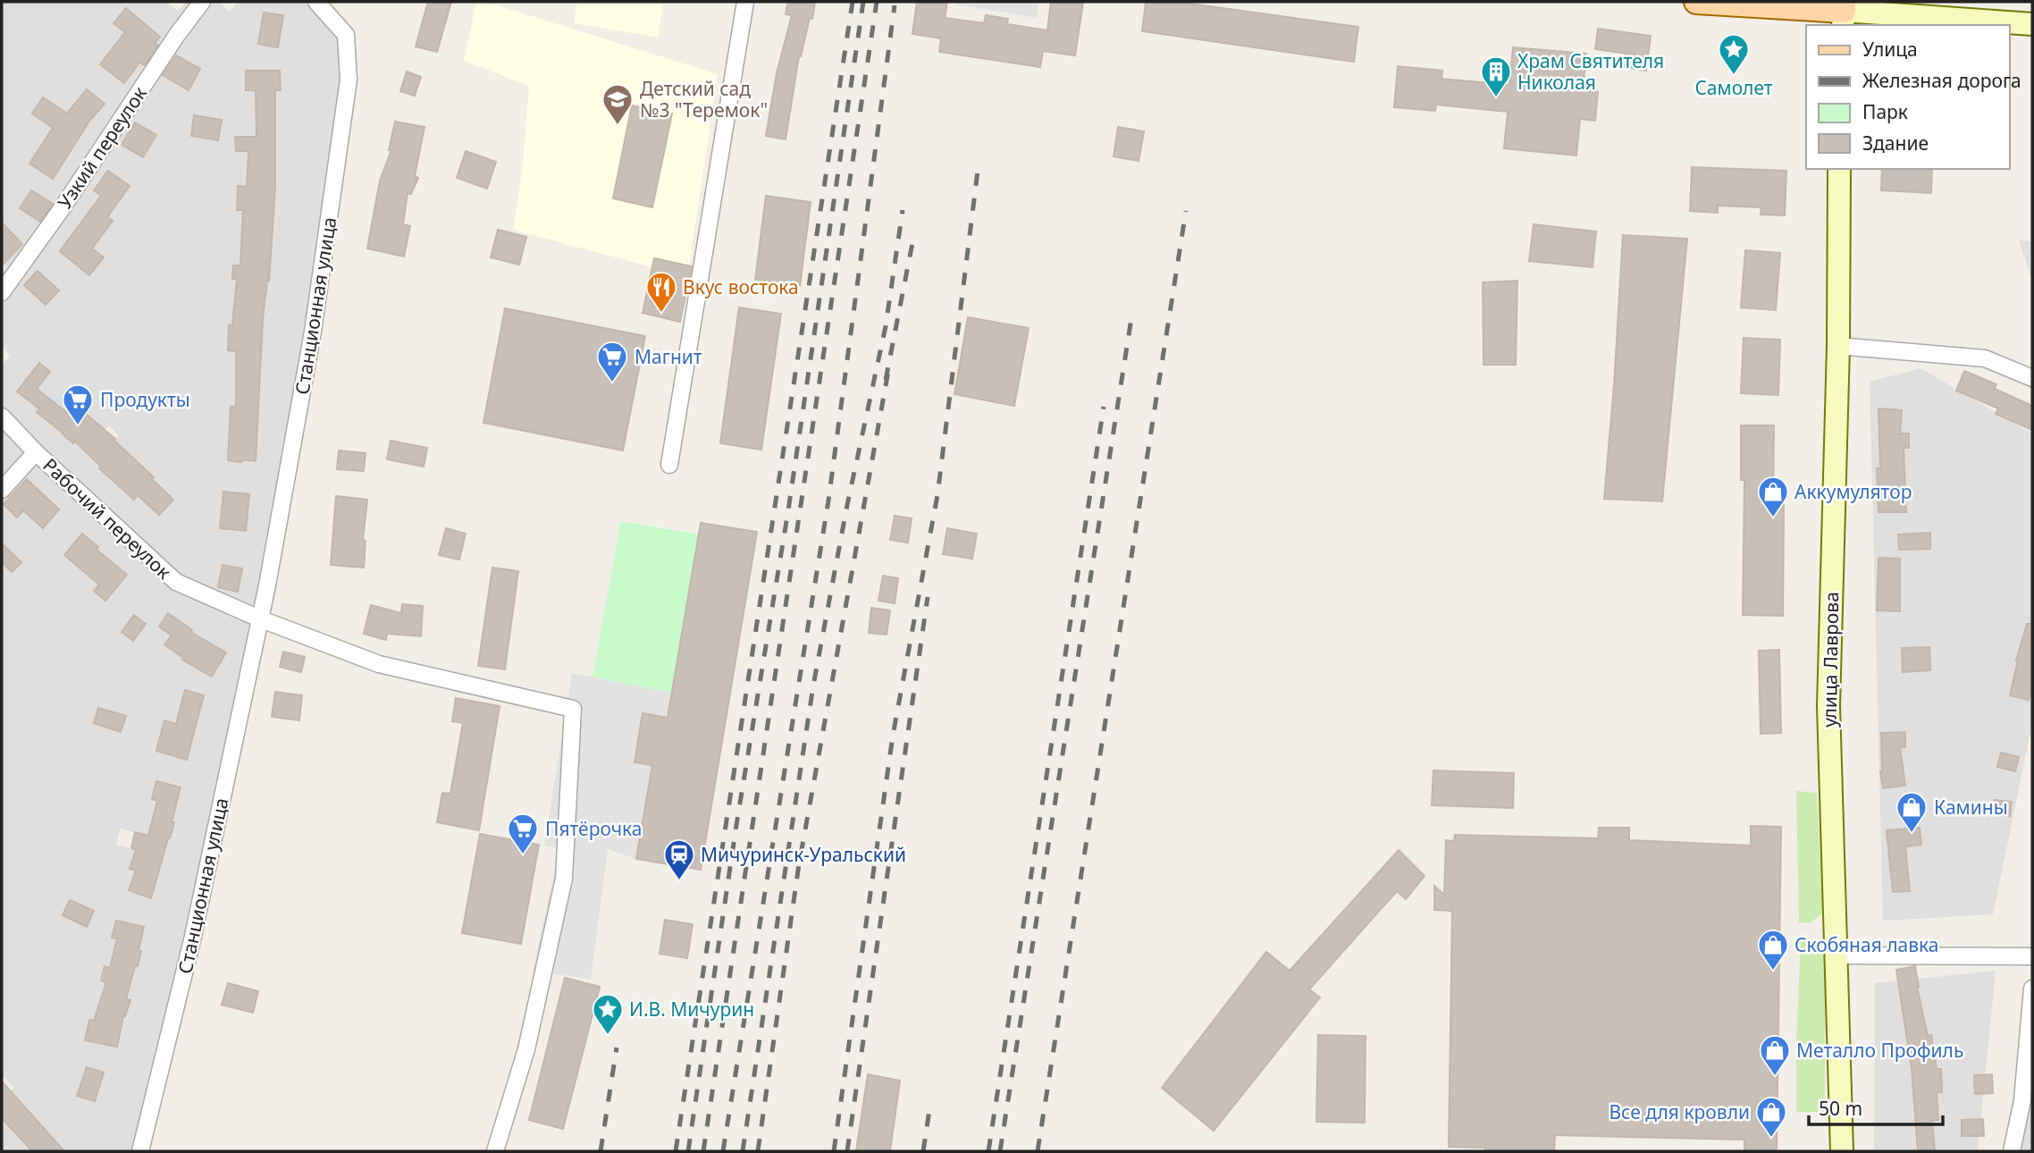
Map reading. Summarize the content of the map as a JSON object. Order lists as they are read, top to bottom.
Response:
{
  "streets": {
    "main road": ["улица Лаврова"],
    "street": ["Узкий переулок", "Станционная улица", "Рабочий переулок"]
  },
  "crossings": [
    ["Станционная улица", "Рабочий переулок"]
  ],
  "places": {
    "place": ["Самолет", "И.В. Мичурин"],
    "building": ["Храм Святителя Николая"],
    "school or university": ["Детский сад №3 \"Теремок\""],
    "restaurant": ["Вкус востока"],
    "supermarket": ["Магнит", "Продукты", "Пятёрочка"],
    "shop": [
      "Аккумулятор",
      "Камины",
      "Скобяная лавка",
      "Металло Профиль",
      "Все для кровли"
    ],
    "station": ["Мичуринск-Уральский"]
  },
  "legend": [
    "Улица",
    "Железная дорога",
    "Парк",
    "Здание"
  ],
  "scale_bar": "50 m"
}
